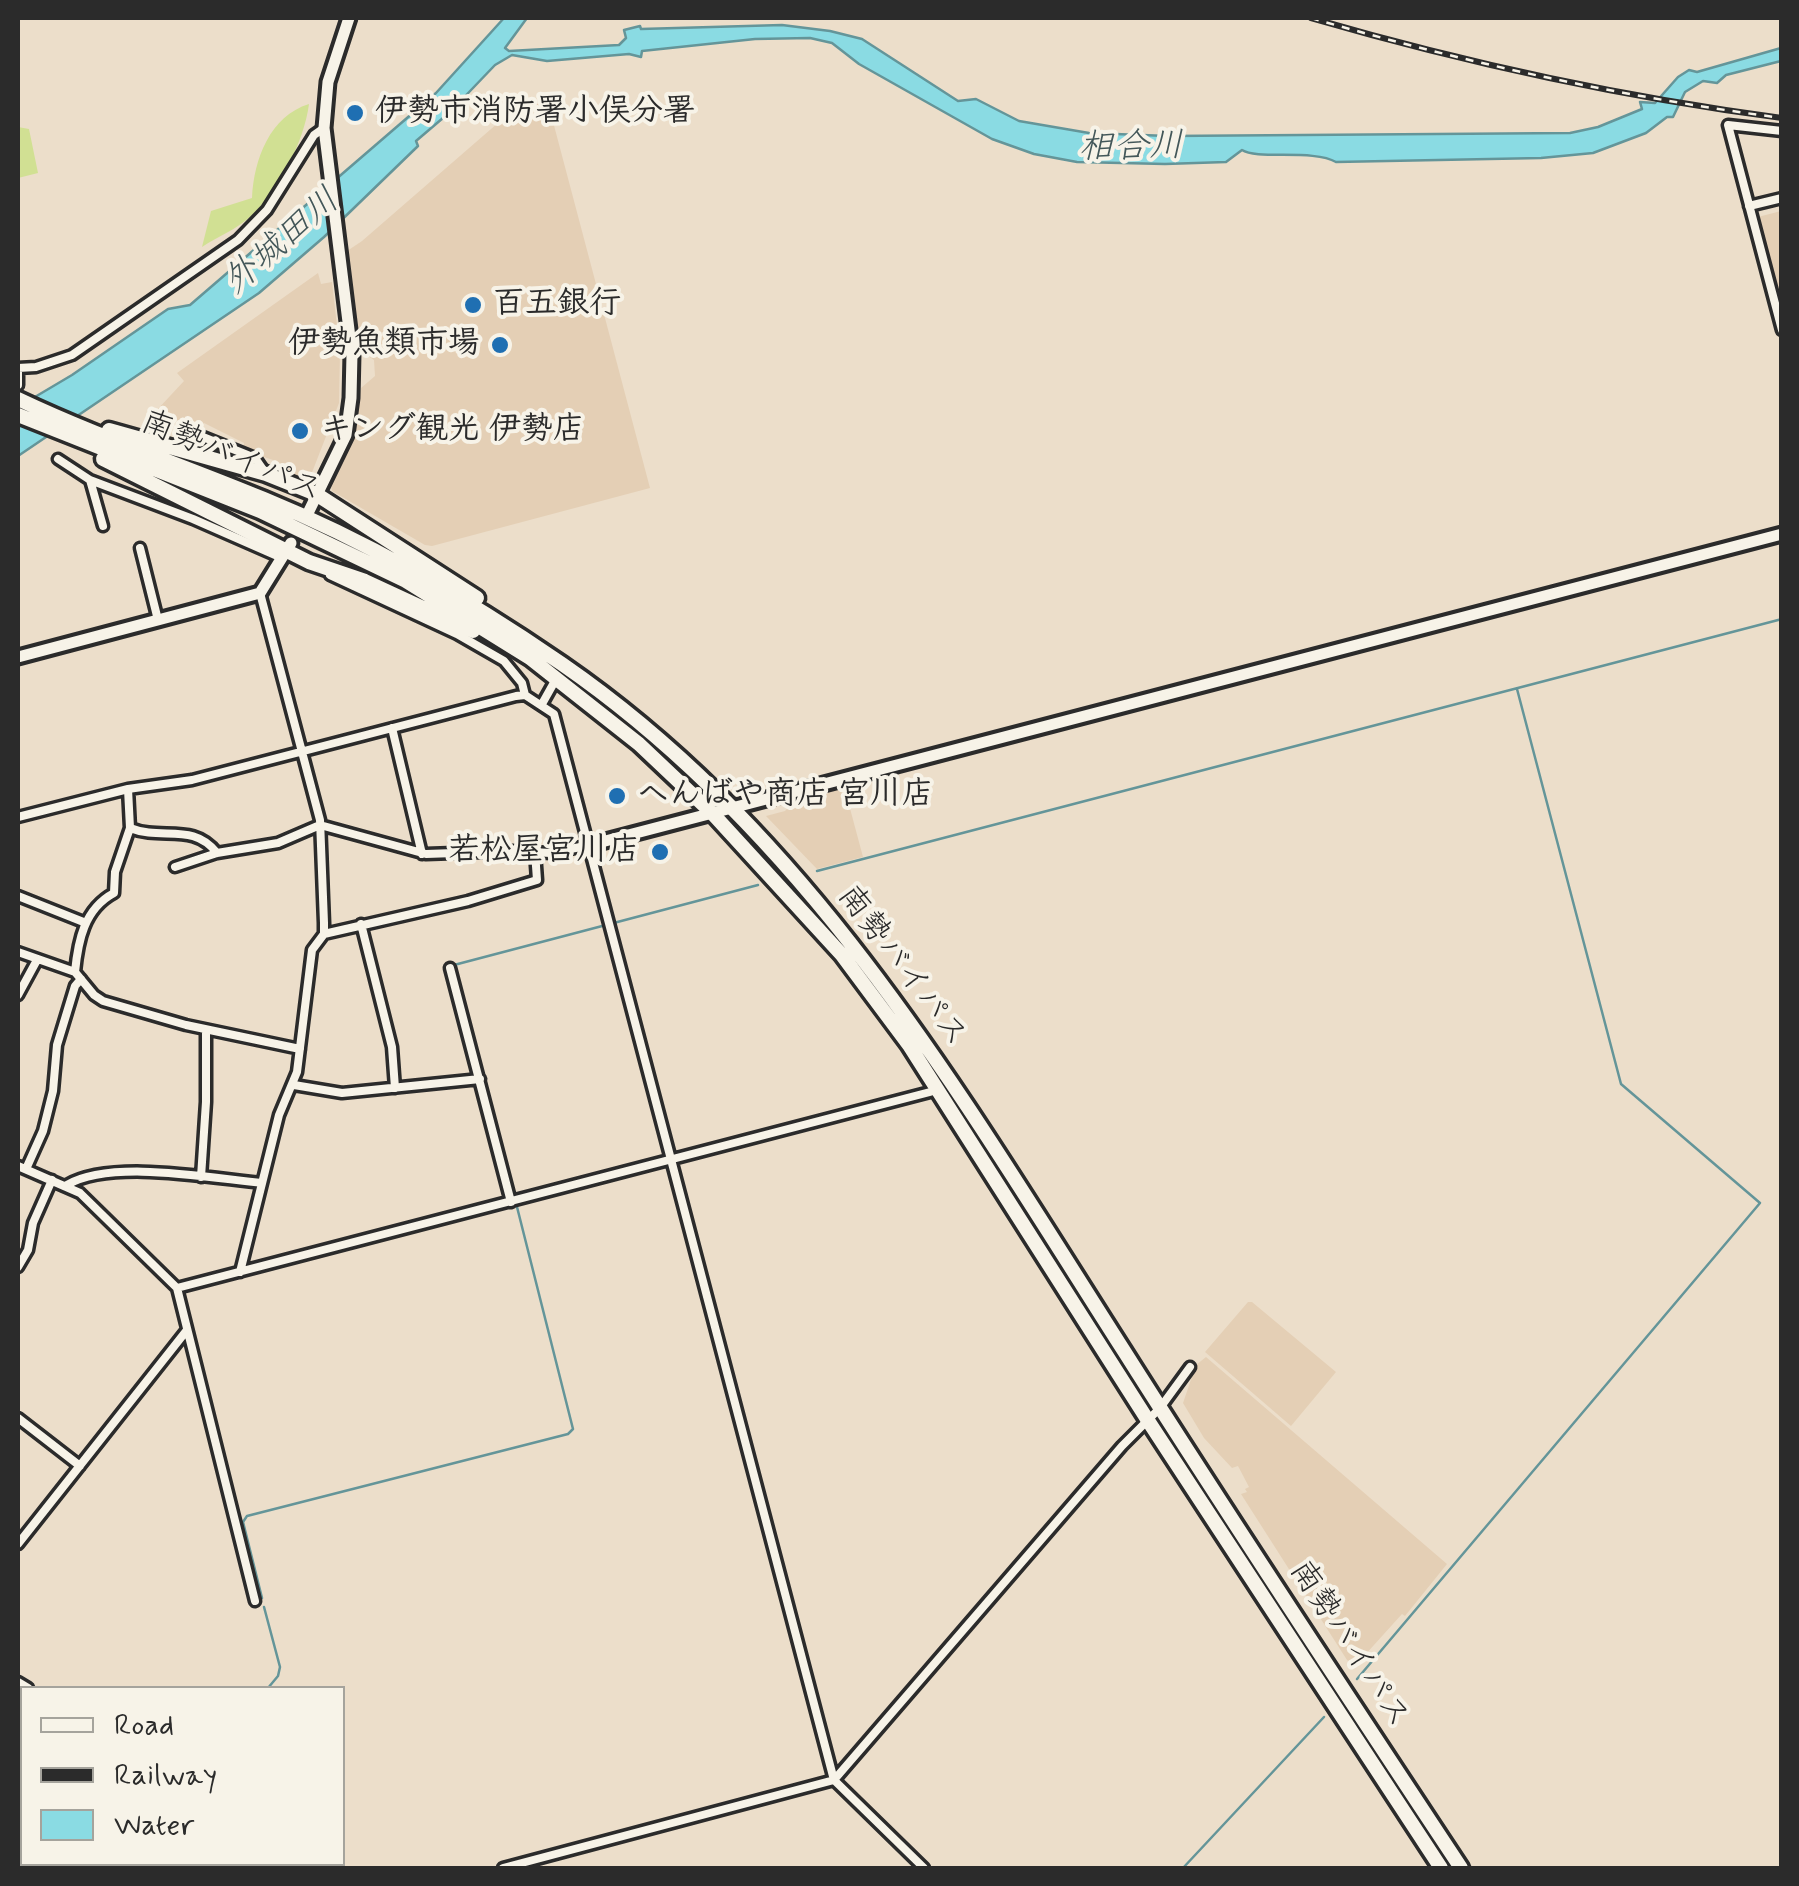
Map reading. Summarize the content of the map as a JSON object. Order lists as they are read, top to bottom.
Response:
{
  "streets": {
    "highway": ["南勢バイパス"]
  },
  "water": ["相合川", "外城田川"],
  "places": [
    "伊勢市消防署小俣分署",
    "百五銀行",
    "伊勢魚類市場",
    "キング観光 伊勢店",
    "へんばや商店 宮川店",
    "若松屋宮川店"
  ],
  "legend": ["Road", "Railway", "Water"]
}
